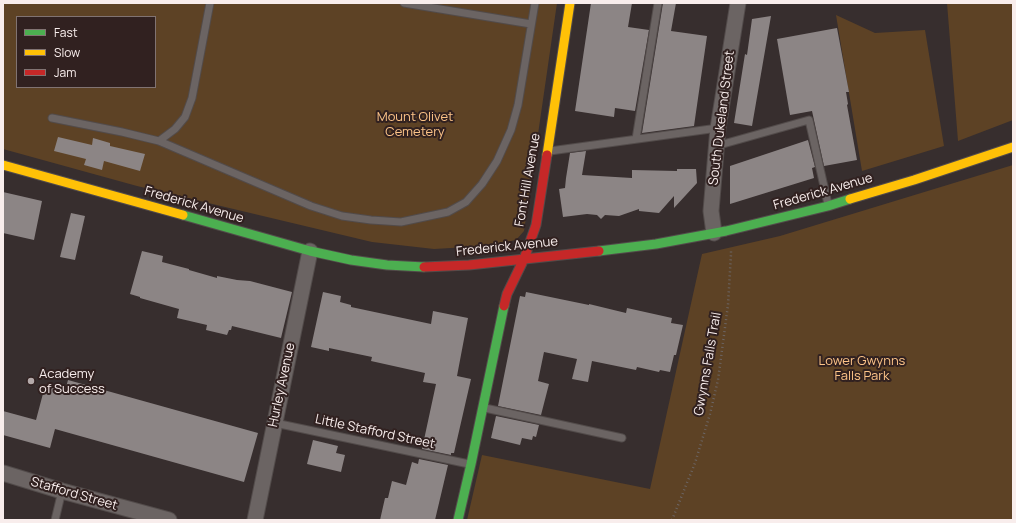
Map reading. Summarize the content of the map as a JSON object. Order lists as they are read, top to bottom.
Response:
{
  "streets": {
    "main road": ["Font Hill Avenue", "Frederick Avenue"],
    "street": ["South Dukeland Street", "Hurley Avenue", "Stafford Street"],
    "lane": ["Little Stafford Street"],
    "path": ["Gwynns Falls Trail"]
  },
  "crossings": [
    ["South Dukeland Street", "Frederick Avenue"],
    ["Font Hill Avenue", "Frederick Avenue"],
    ["Font Hill Avenue", "Little Stafford Street"],
    ["Frederick Avenue", "Hurley Avenue"],
    ["Hurley Avenue", "Little Stafford Street"]
  ],
  "parks": ["Mount Olivet Cemetery", "Lower Gwynns Falls Park"],
  "places": ["Academy of Success"],
  "legend": ["Fast", "Slow", "Jam"]
}
